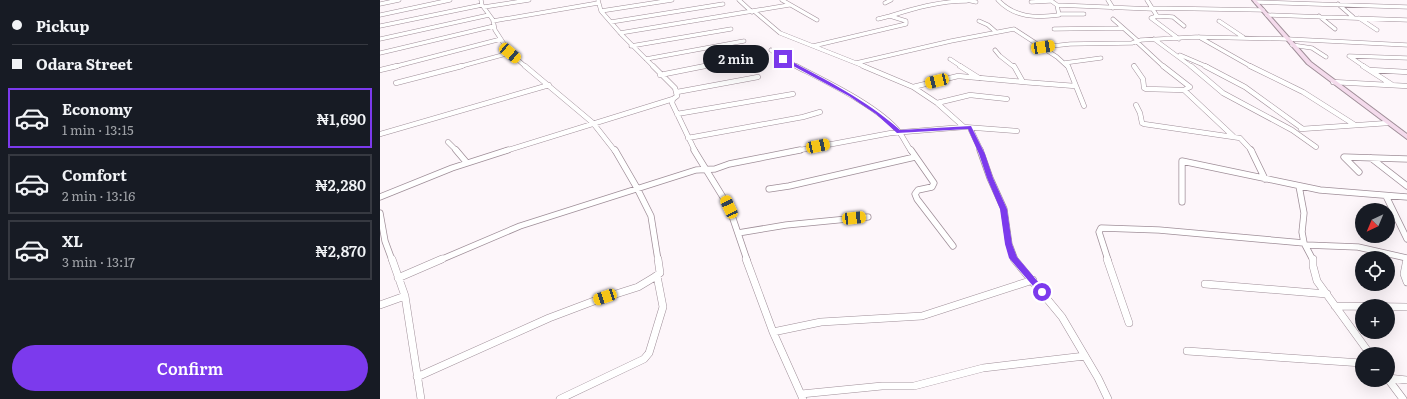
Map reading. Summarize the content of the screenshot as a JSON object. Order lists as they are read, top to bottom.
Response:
{
  "north": "bottom left",
  "page": {
    "banner": ["Pickup", "Odara Street"],
    "bubble": "2 min",
    "list": [
      {
        "name": "Economy",
        "note": "1 min · 13:15",
        "value": "₦1,690"
      },
      {
        "name": "Comfort",
        "note": "2 min · 13:16",
        "value": "₦2,280"
      },
      {
        "name": "XL",
        "note": "3 min · 13:17",
        "value": "₦2,870"
      }
    ],
    "map_buttons": ["+", "−"],
    "buttons": "Confirm"
  }
}
